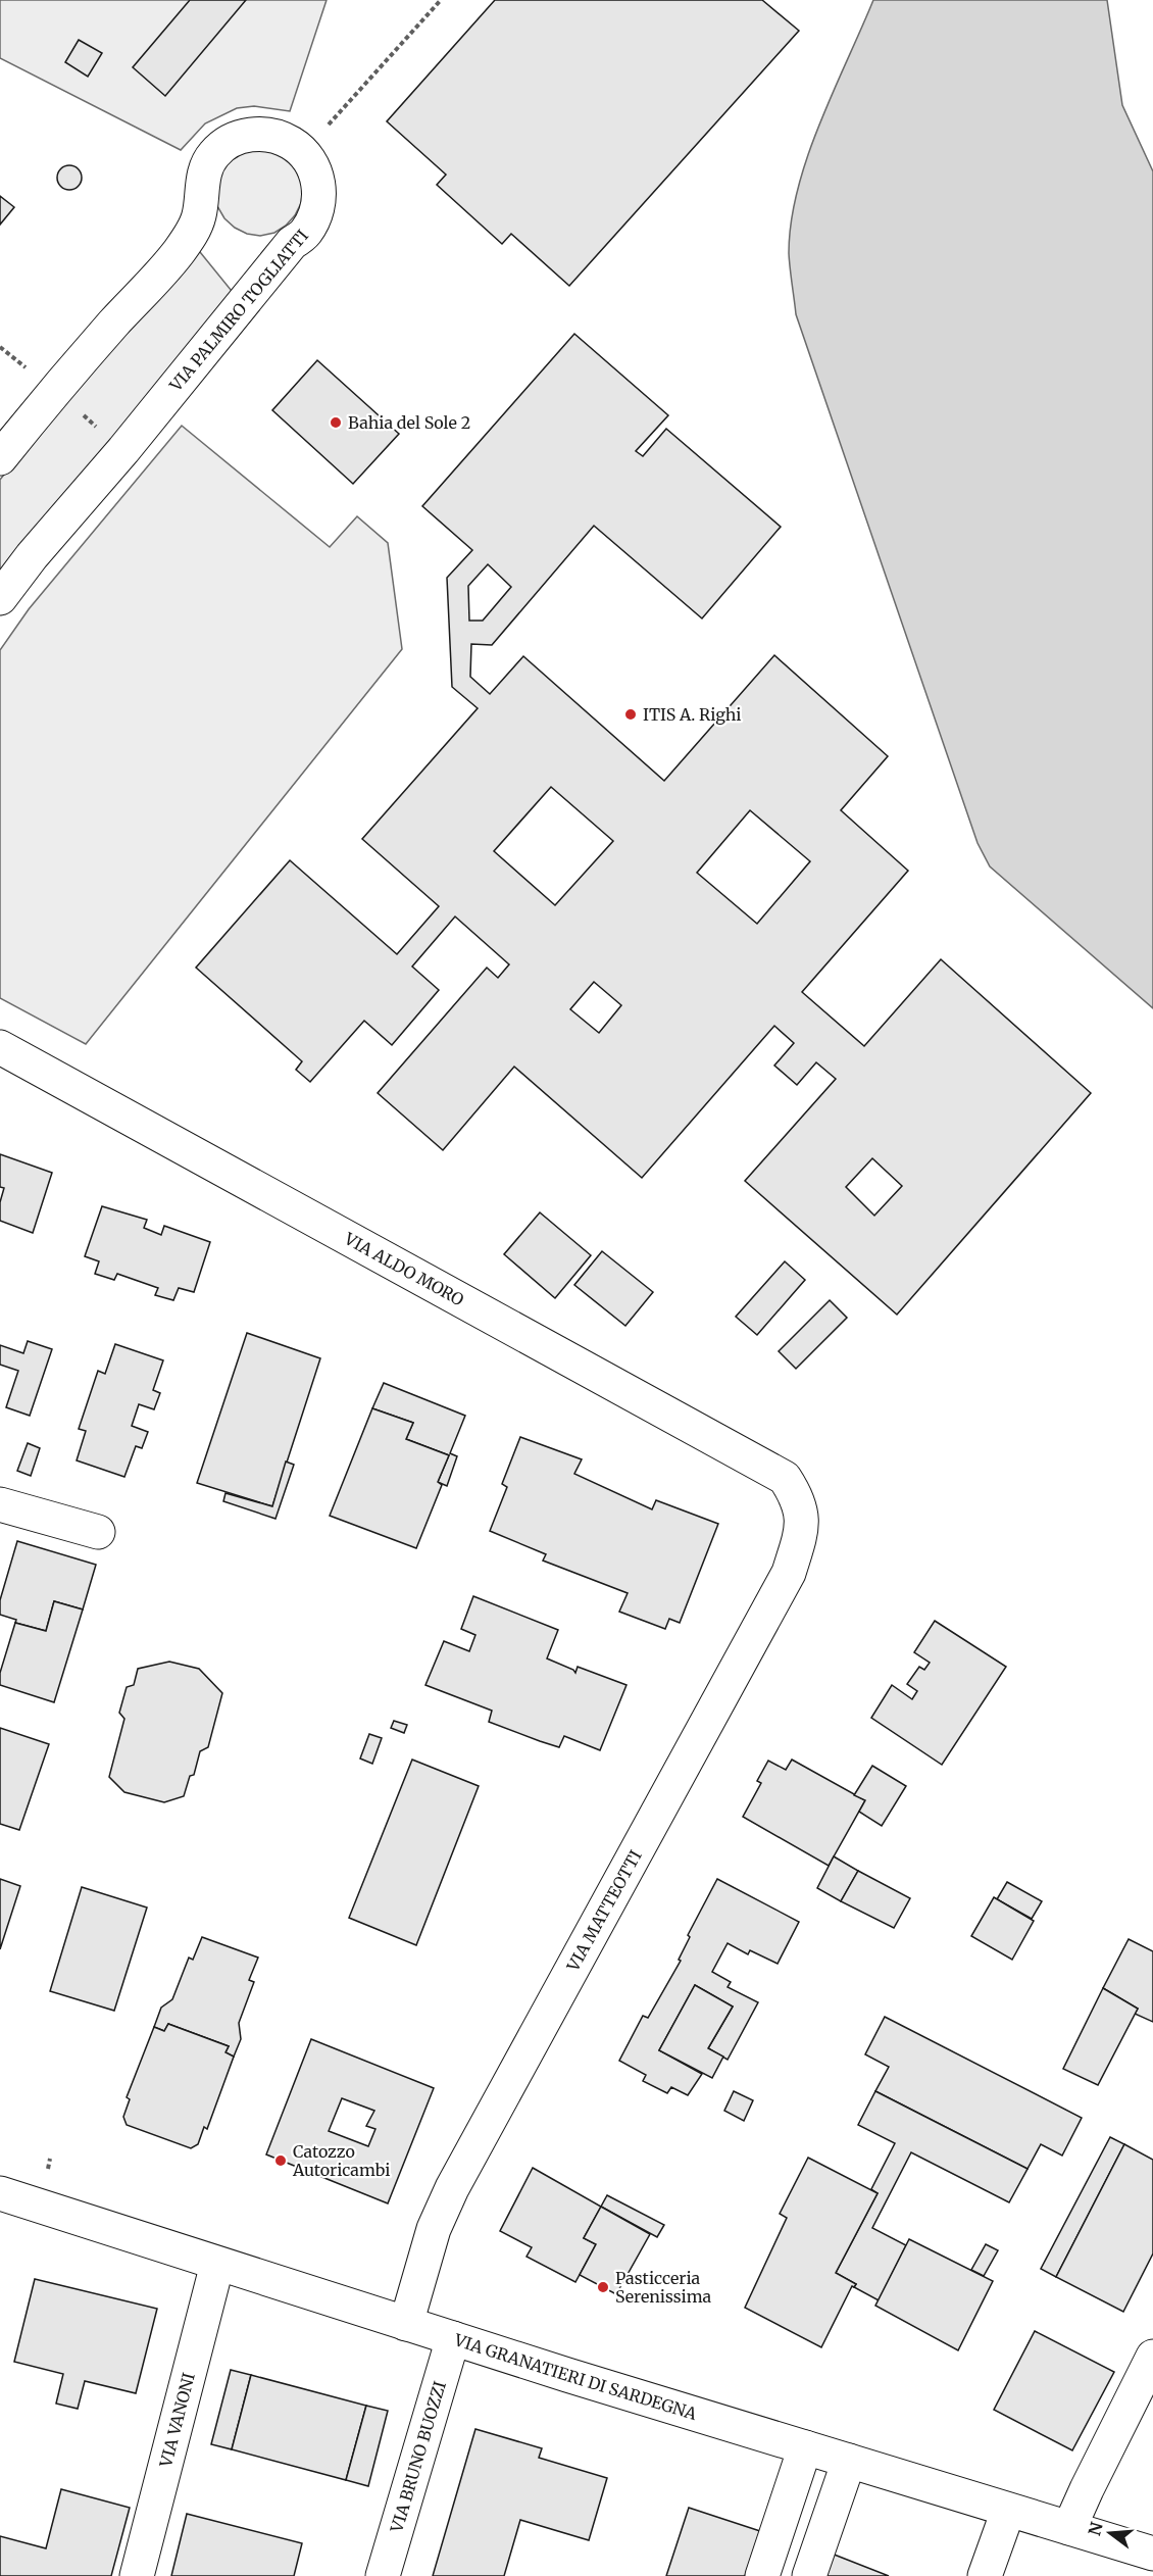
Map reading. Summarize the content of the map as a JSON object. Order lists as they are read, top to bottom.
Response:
{
  "streets": {
    "street": [
      "VIA PALMIRO TOGLIATTI",
      "VIA ALDO MORO",
      "VIA MATTEOTTI",
      "VIA GRANATIERI DI SARDEGNA",
      "VIA VANONI",
      "VIA BRUNO BUOZZI"
    ]
  },
  "crossings": [
    ["VIA ALDO MORO", "VIA MATTEOTTI"],
    ["VIA MATTEOTTI", "VIA GRANATIERI DI SARDEGNA"],
    ["VIA GRANATIERI DI SARDEGNA", "VIA VANONI"],
    ["VIA GRANATIERI DI SARDEGNA", "VIA BRUNO BUOZZI"]
  ],
  "places": [
    "Bahia del Sole 2",
    "ITIS A. Righi",
    "Catozzo Autoricambi",
    "Pasticceria Serenissima"
  ],
  "north": "left"
}
